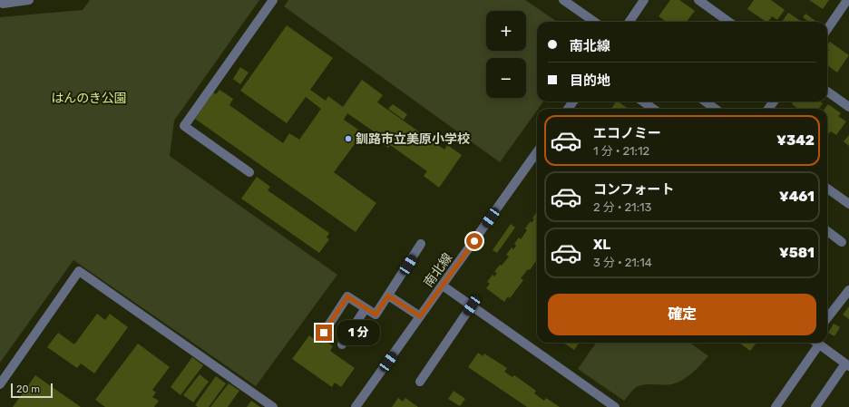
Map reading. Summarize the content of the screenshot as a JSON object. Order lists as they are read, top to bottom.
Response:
{
  "streets": {
    "street": ["南北線"]
  },
  "parks": ["はんのき公園"],
  "places": ["釧路市立美原小学校"],
  "scale_bar": "20 m",
  "page": {
    "map_buttons": ["+", "−"],
    "banner": ["南北線", "目的地"],
    "list": [
      {
        "name": "エコノミー",
        "note": "1 分 · 21:12",
        "value": "¥342"
      },
      {
        "name": "コンフォート",
        "note": "2 分 · 21:13",
        "value": "¥461"
      },
      {
        "name": "XL",
        "note": "3 分 · 21:14",
        "value": "¥581"
      }
    ],
    "buttons": "確定",
    "bubble": "1 分",
    "scale": "20 m"
  }
}
